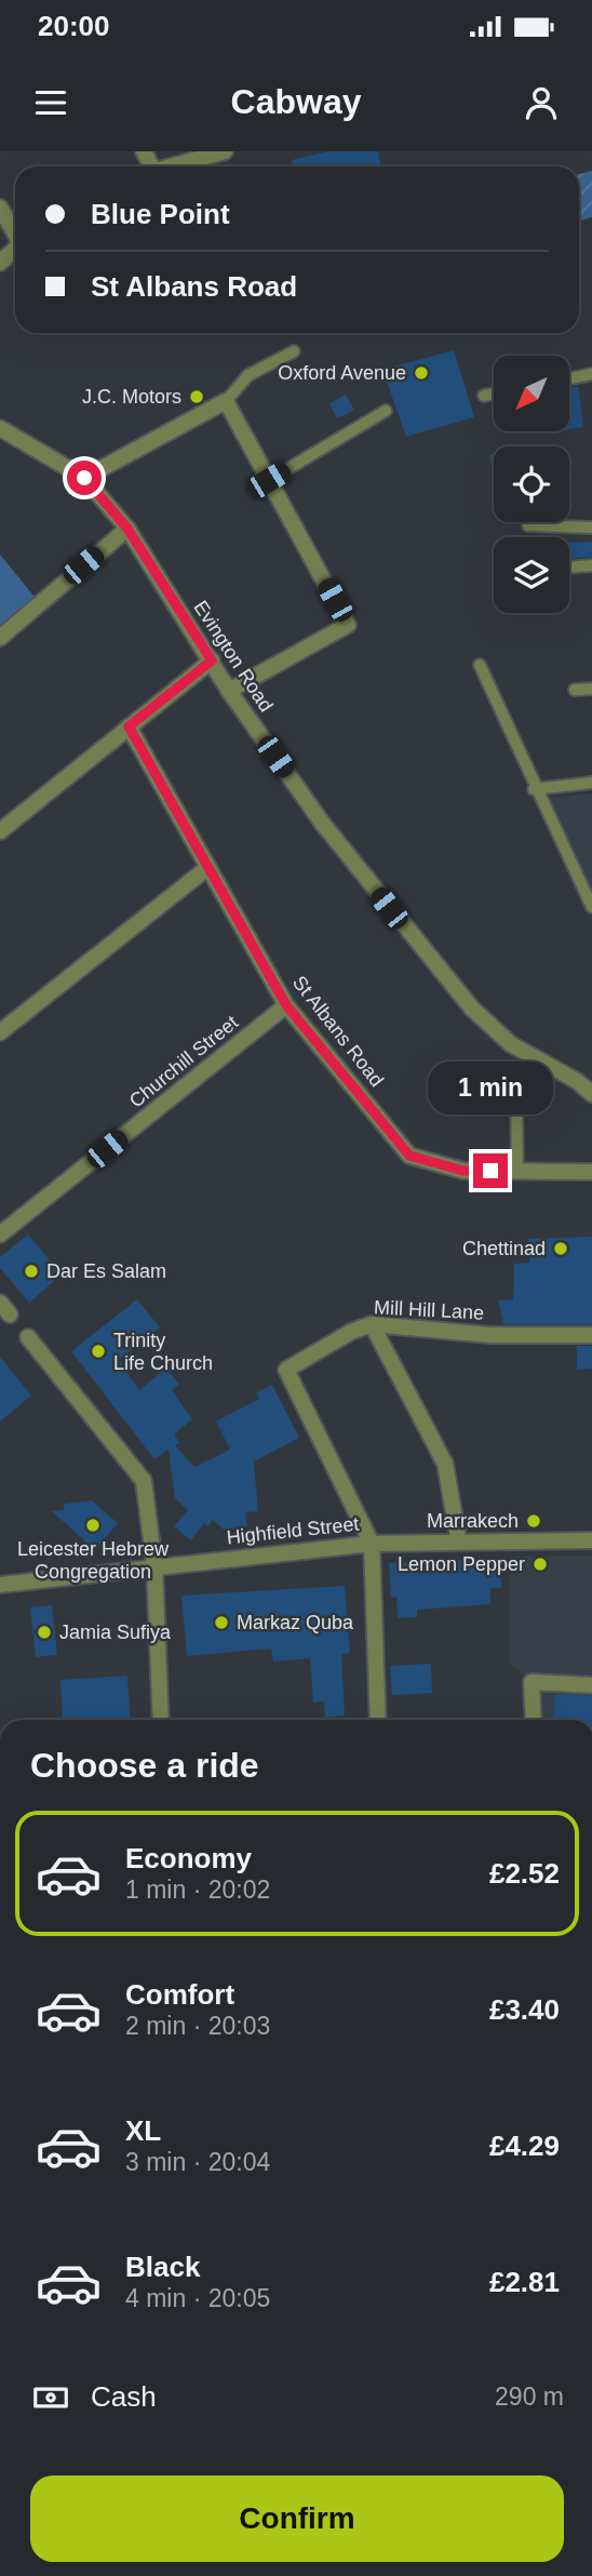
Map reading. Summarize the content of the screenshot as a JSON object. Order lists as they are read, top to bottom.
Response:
{
  "streets": {
    "street": [
      "Evington Road",
      "St Albans Road",
      "Churchill Street",
      "Mill Hill Lane",
      "Highfield Street"
    ]
  },
  "crossings": [
    ["St Albans Road", "Churchill Street"],
    ["Mill Hill Lane", "Highfield Street"]
  ],
  "places": [
    "Oxford Avenue",
    "J.C. Motors",
    "Chettinad",
    "Dar Es Salam",
    "Trinity Life Church",
    "Marrakech",
    "Leicester Hebrew Congregation",
    "Lemon Pepper",
    "Markaz Quba",
    "Jamia Sufiya"
  ],
  "north": "bottom left",
  "page": {
    "status": "20:00",
    "header": "Cabway",
    "banner": ["Blue Point", "St Albans Road"],
    "bubble": "1 min",
    "heading": "Choose a ride",
    "list": [
      {
        "name": "Economy",
        "note": "1 min · 20:02",
        "value": "£2.52"
      },
      {
        "name": "Comfort",
        "note": "2 min · 20:03",
        "value": "£3.40"
      },
      {
        "name": "XL",
        "note": "3 min · 20:04",
        "value": "£4.29"
      },
      {
        "name": "Black",
        "note": "4 min · 20:05",
        "value": "£2.81"
      }
    ],
    "pay": ["Cash", "290 m"],
    "buttons": "Confirm"
  }
}
